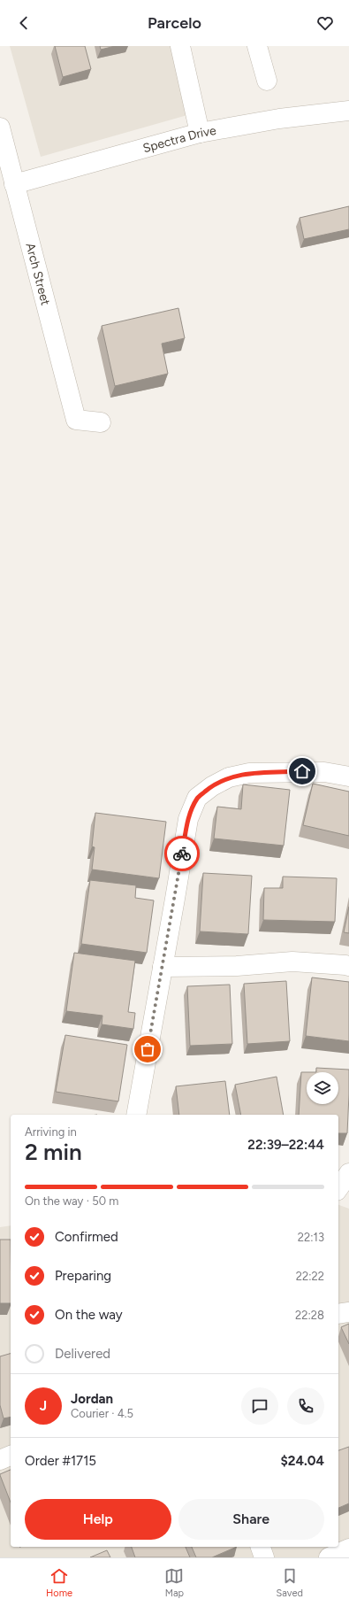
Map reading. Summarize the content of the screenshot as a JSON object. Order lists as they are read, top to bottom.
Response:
{
  "streets": {
    "street": ["Spectra Drive", "Arch Street"]
  },
  "crossings": [
    ["Spectra Drive", "Arch Street"]
  ],
  "page": {
    "header": "Parcelo",
    "heading": ["2 min", "Arriving in", "22:39–22:44"],
    "panel": [
      "Jordan",
      "Courier · 4.5",
      "Order #1715",
      "$24.04"
    ],
    "bar": "On the way · 50 m",
    "list": [
      ["Confirmed", "22:13"],
      ["Preparing", "22:22"],
      ["On the way", "22:28"],
      "Delivered"
    ],
    "round": "J",
    "buttons": ["Help", "Share"],
    "tabs": ["Home", "Map", "Saved"]
  }
}
